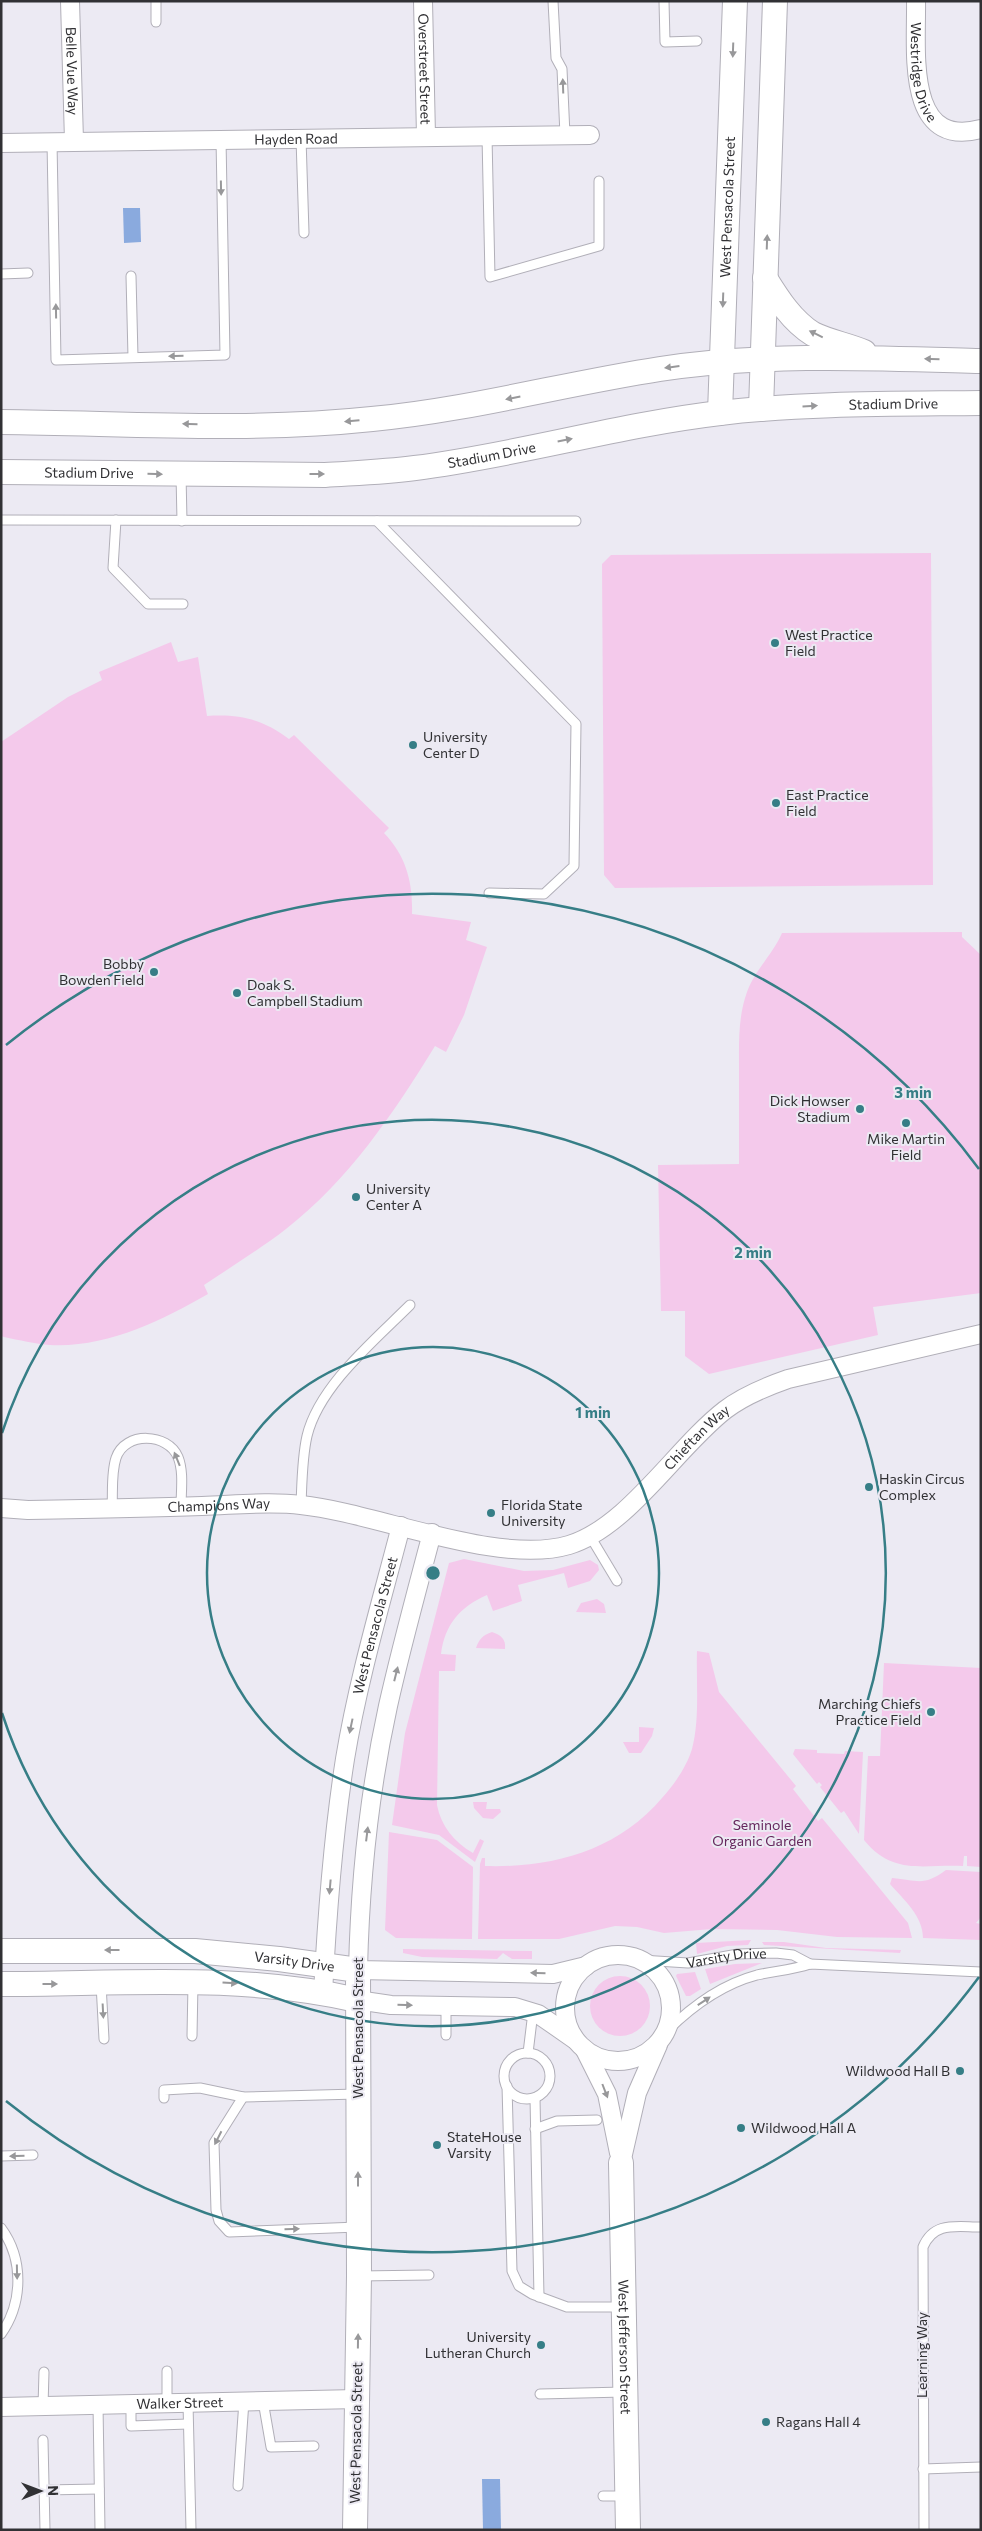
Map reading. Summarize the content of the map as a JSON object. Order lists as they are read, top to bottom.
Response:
{
  "streets": {
    "main road": [
      "West Pensacola Street",
      "Stadium Drive",
      "Varsity Drive",
      "West Jefferson Street"
    ],
    "street": [
      "Overstreet Street",
      "Belle Vue Way",
      "Westridge Drive",
      "Hayden Road",
      "Chieftan Way",
      "Champions Way",
      "Walker Street"
    ],
    "lane": ["Learning Way"]
  },
  "crossings": [
    ["Overstreet Street", "Hayden Road"],
    ["Belle Vue Way", "Hayden Road"],
    ["West Pensacola Street", "Stadium Drive"],
    ["West Pensacola Street", "Chieftan Way"],
    ["West Pensacola Street", "Champions Way"],
    ["West Pensacola Street", "Varsity Drive"],
    ["West Pensacola Street", "Walker Street"],
    ["Chieftan Way", "Champions Way"],
    ["Varsity Drive", "West Jefferson Street"]
  ],
  "parks": ["Seminole Organic Garden"],
  "places": [
    "West Practice Field",
    "University Center D",
    "East Practice Field",
    "Bobby Bowden Field",
    "Doak S. Campbell Stadium",
    "Dick Howser Stadium",
    "Mike Martin Field",
    "University Center A",
    "Haskin Circus Complex",
    "Florida State University",
    "Marching Chiefs Practice Field",
    "Wildwood Hall B",
    "Wildwood Hall A",
    "StateHouse Varsity",
    "University Lutheran Church",
    "Ragans Hall 4"
  ],
  "north": "right",
  "rings": ["3 min", "2 min", "1 min"]
}
